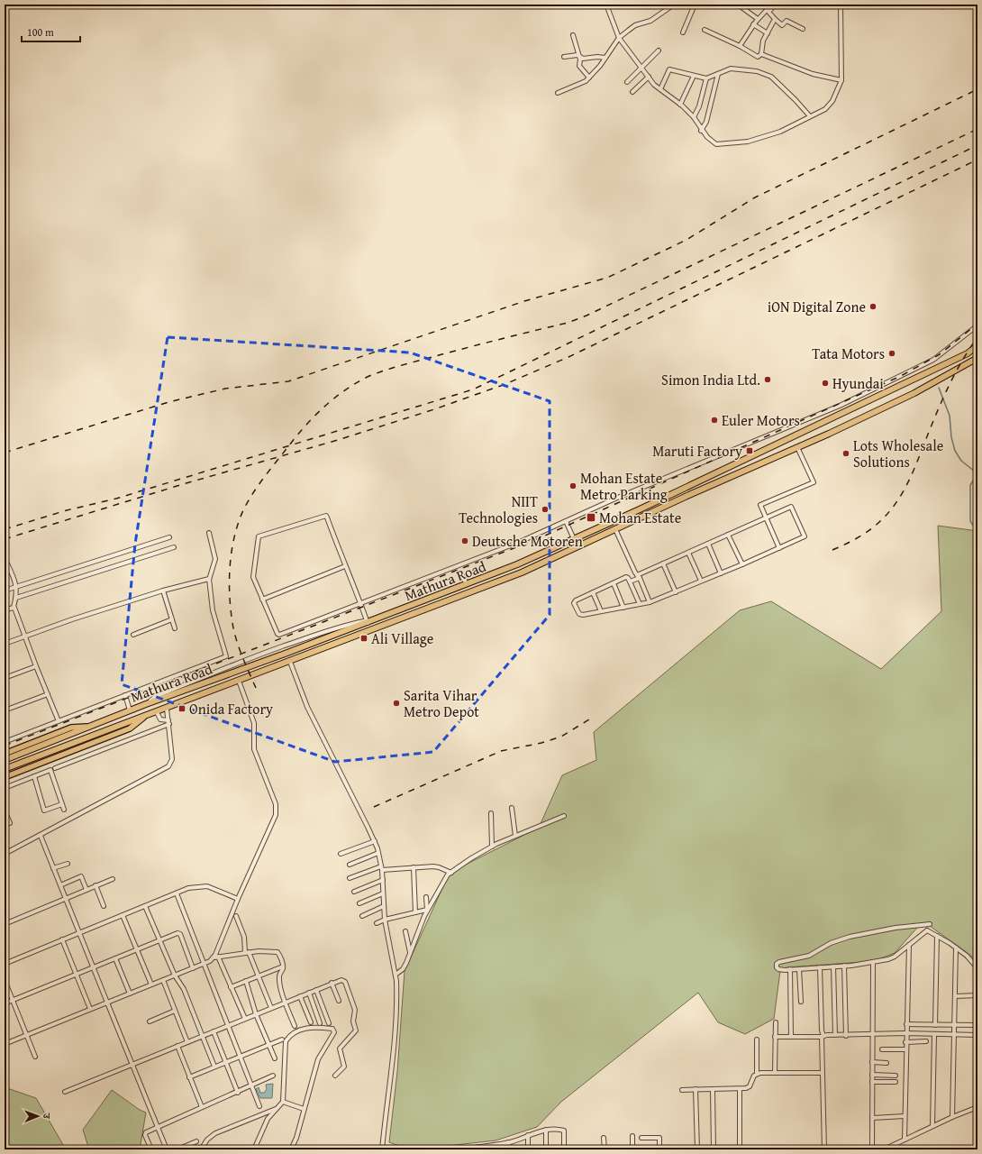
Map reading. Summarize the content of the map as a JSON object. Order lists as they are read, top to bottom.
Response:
{
  "streets": {
    "highway": ["Mathura Road"]
  },
  "places": {
    "other": [
      "iON Digital Zone",
      "Tata Motors",
      "Simon India Ltd.",
      "Hyundai",
      "Euler Motors",
      "Lots Wholesale Solutions",
      "Mohan Estate Metro Parking",
      "NIIT Technologies",
      "Deutsche Motoren",
      "Sarita Vihar Metro Depot"
    ],
    "transit": [
      "Maruti Factory",
      "Mohan Estate",
      "Ali Village",
      "Onida Factory"
    ]
  },
  "scale_bar": "100 m",
  "north": "right"
}
